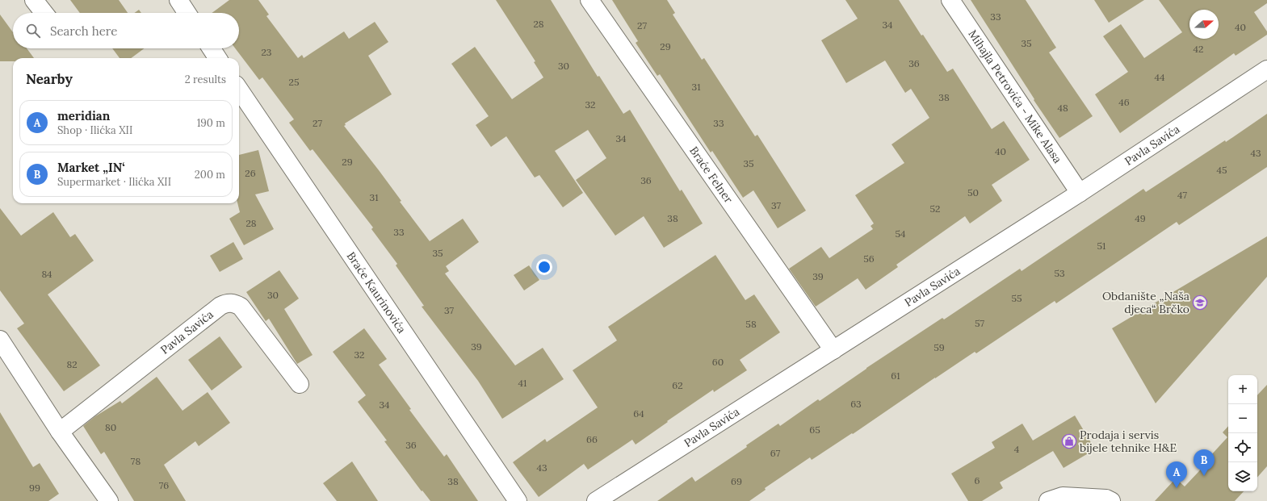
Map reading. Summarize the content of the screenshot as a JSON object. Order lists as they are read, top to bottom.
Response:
{
  "streets": {
    "street": [
      "Mihajla Petrovića - Mike Alasa",
      "Pavla Savića",
      "Braće Felner",
      "Braće Kaurinovića"
    ]
  },
  "crossings": [
    ["Mihajla Petrovića - Mike Alasa", "Pavla Savića"],
    ["Pavla Savića", "Braće Felner"]
  ],
  "places": {
    "school or university": ["Obdanište „Naša djeca“ Brčko"],
    "shop": ["Prodaja i servis bijele tehnike H&E"]
  },
  "house_numbers": [
    "33",
    "28",
    "34",
    "27",
    "40",
    "35",
    "29",
    "42",
    "23",
    "36",
    "30",
    "44",
    "25",
    "31",
    "38",
    "46",
    "32",
    "48",
    "27",
    "33",
    "34",
    "40",
    "43",
    "29",
    "35",
    "45",
    "26",
    "36",
    "50",
    "47",
    "31",
    "37",
    "52",
    "38",
    "49",
    "28",
    "33",
    "54",
    "51",
    "35",
    "56",
    "53",
    "84",
    "39",
    "30",
    "55",
    "37",
    "57",
    "58",
    "39",
    "59",
    "32",
    "60",
    "82",
    "61",
    "41",
    "62",
    "63",
    "34",
    "64",
    "80",
    "65",
    "66",
    "36",
    "4",
    "67",
    "78",
    "43",
    "6",
    "38",
    "69",
    "76",
    "99"
  ],
  "north": "right",
  "page": {
    "search": "Search here",
    "heading": ["Nearby", "2 results"],
    "list": [
      {
        "mark": "A",
        "name": "meridian",
        "note": "Shop · Ilićka XII",
        "value": "190 m"
      },
      {
        "mark": "B",
        "name": "Market „IN‘",
        "note": "Supermarket · Ilićka XII",
        "value": "200 m"
      }
    ],
    "map_buttons": ["+", "−"],
    "pins": ["B", "A"]
  }
}
